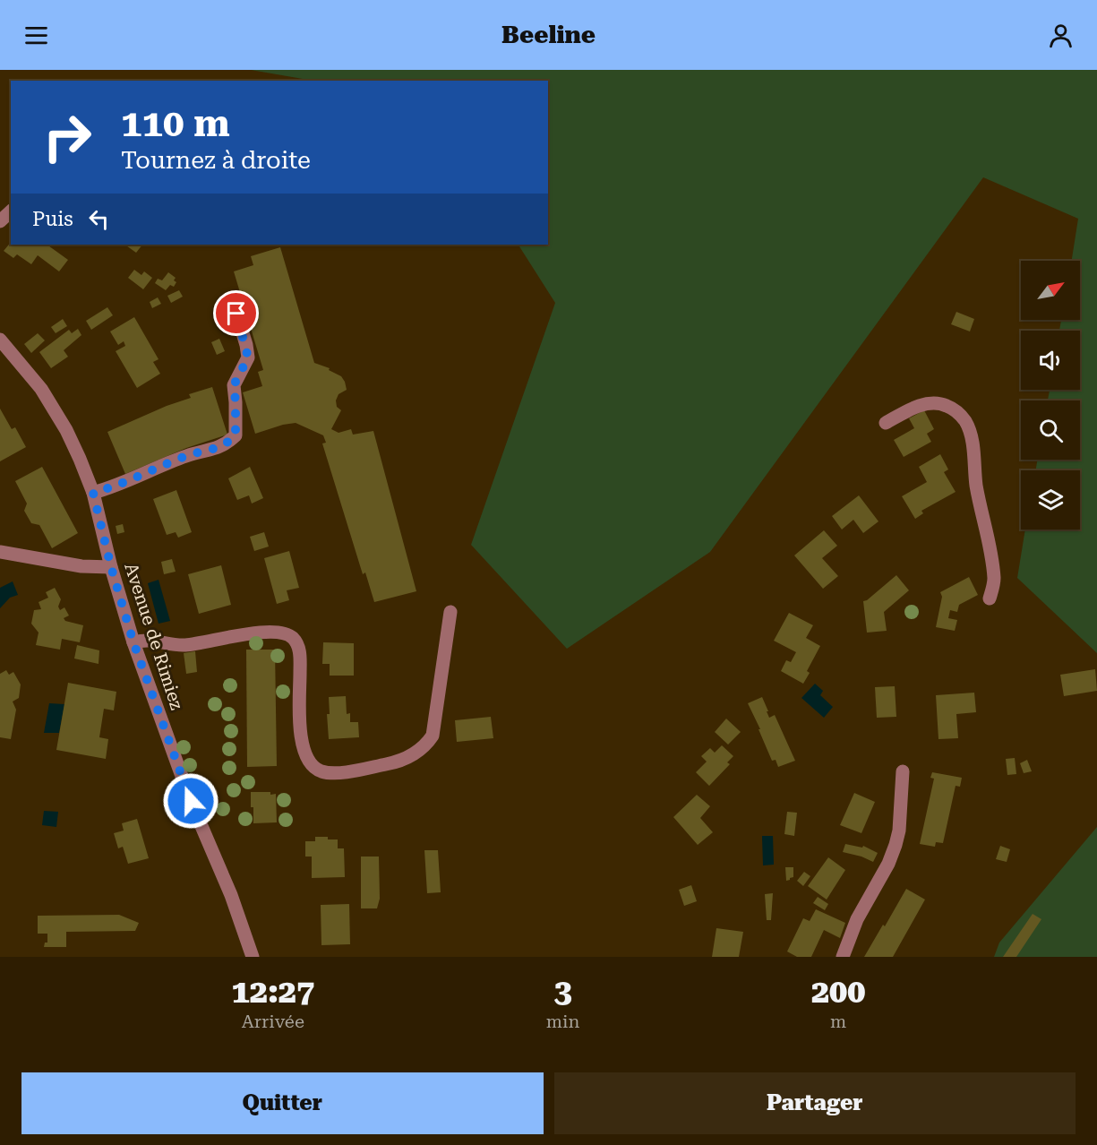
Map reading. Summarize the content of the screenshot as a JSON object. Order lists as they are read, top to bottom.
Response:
{
  "streets": {
    "street": ["Avenue de Rimiez"]
  },
  "north": "top right",
  "page": {
    "header": "Beeline",
    "turn": ["110 m", "Tournez à droite"],
    "then": "Puis",
    "eta": [
      "12:27",
      "Arrivée",
      "3",
      "min",
      "200",
      "m"
    ],
    "buttons": ["Quitter", "Partager"]
  }
}
